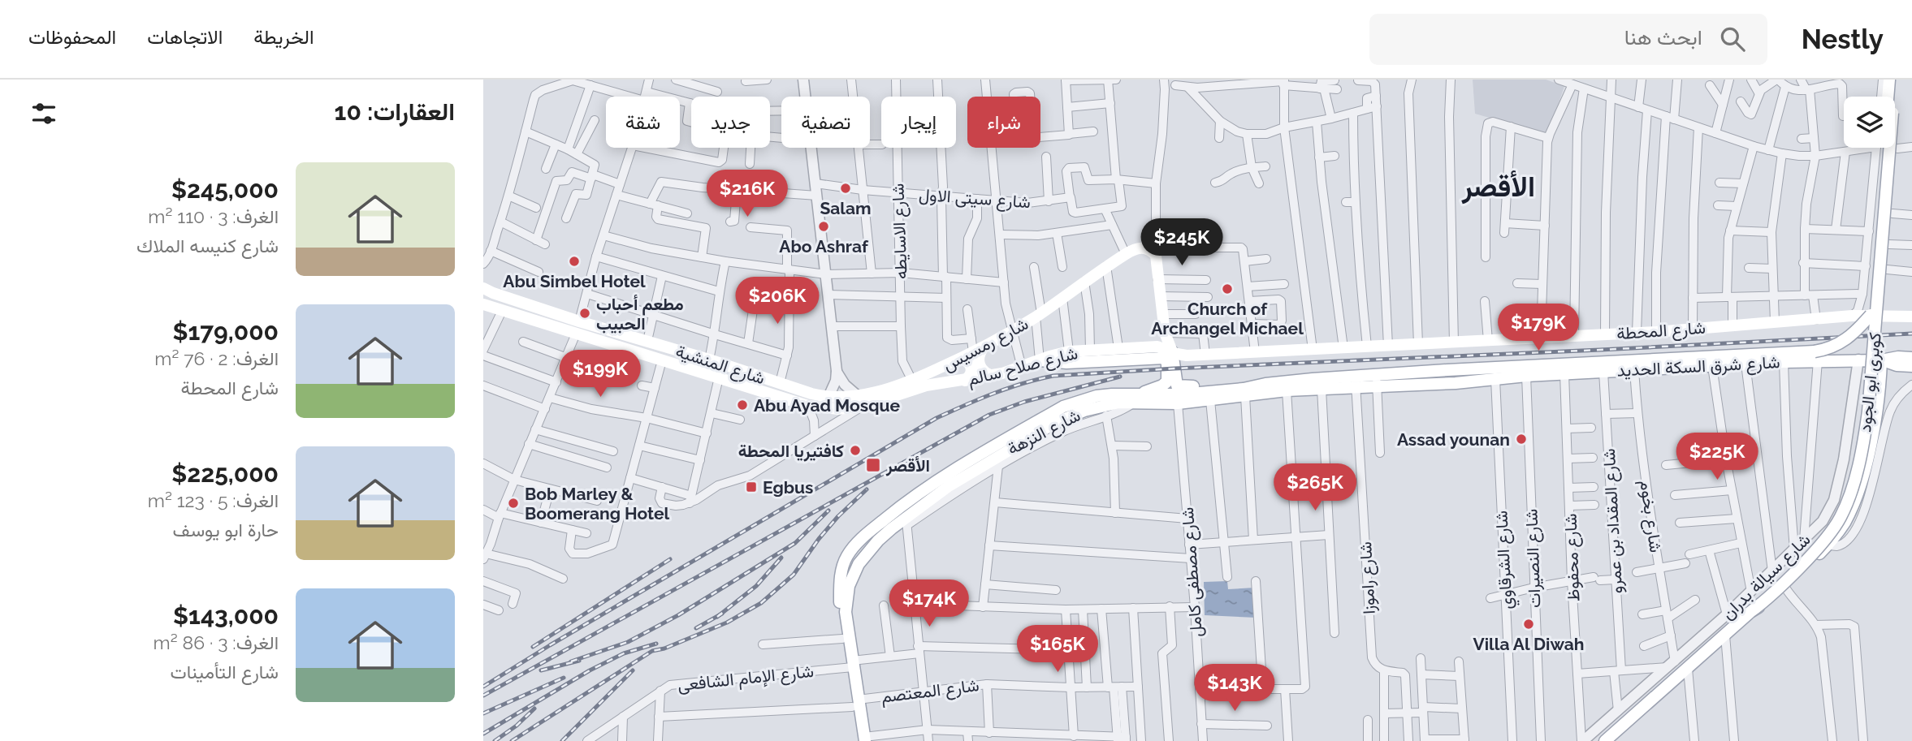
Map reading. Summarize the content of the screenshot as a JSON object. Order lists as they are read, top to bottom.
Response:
{
  "streets": {
    "main road": [
      "شارع المحطة",
      "شارع رمسيس",
      "شارع المنشية",
      "شارع صلاح سالم",
      "شارع شرق السكة الحديد",
      "كوبرى ابو الجود",
      "شارع النزهة",
      "شارع سيالة بدران"
    ],
    "street": [
      "شارع سيتى الاول",
      "شارع الاسايطه",
      "شارع بخوم",
      "شارع المقداد بن عمرو",
      "شارع محفوظ",
      "شارع النصيرات",
      "شارع الشرقاوي",
      "شارع مصطفى كامل",
      "شارع راموزا",
      "شارع الإمام الشافعى",
      "شارع المعتصم"
    ]
  },
  "crossings": [
    ["شارع سيتى الاول", "شارع الاسايطه"],
    ["شارع الاسايطه", "شارع رمسيس"],
    ["شارع المحطة", "شارع صلاح سالم"],
    ["شارع رمسيس", "شارع المنشية"],
    ["شارع رمسيس", "شارع صلاح سالم"],
    ["شارع المنشية", "شارع صلاح سالم"],
    ["شارع شرق السكة الحديد", "شارع النزهة"],
    ["شارع شرق السكة الحديد", "شارع بخوم"],
    ["شارع شرق السكة الحديد", "شارع المقداد بن عمرو"],
    ["شارع شرق السكة الحديد", "شارع محفوظ"],
    ["شارع شرق السكة الحديد", "شارع النصيرات"],
    ["شارع شرق السكة الحديد", "شارع الشرقاوي"],
    ["شارع شرق السكة الحديد", "شارع سيالة بدران"],
    ["كوبرى ابو الجود", "شارع سيالة بدران"],
    ["شارع النزهة", "شارع مصطفى كامل"],
    ["شارع النزهة", "شارع راموزا"],
    ["شارع النزهة", "شارع الإمام الشافعى"],
    ["شارع النزهة", "شارع المعتصم"],
    ["شارع بخوم", "شارع سيالة بدران"],
    ["شارع المقداد بن عمرو", "شارع سيالة بدران"],
    ["شارع محفوظ", "شارع سيالة بدران"]
  ],
  "districts": ["الأقصر"],
  "places": {
    "other": [
      "Salam",
      "Abo Ashraf",
      "Abu Simbel Hotel",
      "Church of Archangel Michael",
      "مطعم أحباب الحبيب",
      "Abu Ayad Mosque",
      "Assad younan",
      "كافتيريا المحطة",
      "Bob Marley & Boomerang Hotel",
      "Villa Al Diwah"
    ],
    "transit": ["الأقصر", "Egbus"]
  },
  "page": {
    "header": "Nestly",
    "search": "ابحث هنا",
    "nav": ["الخريطة", "الاتجاهات", "المحفوظات"],
    "heading": "العقارات: 10",
    "chip": [
      "شراء",
      "إيجار",
      "تصفية",
      "جديد",
      "شقة"
    ],
    "list": [
      {
        "name": "$245,000",
        "note": "الغرف: 3 · 110 m² · شارع كنيسه الملاك"
      },
      {
        "name": "$179,000",
        "note": "الغرف: 2 · 76 m² · شارع المحطة"
      },
      {
        "name": "$225,000",
        "note": "الغرف: 5 · 123 m² · حارة ابو يوسف"
      },
      {
        "name": "$143,000",
        "note": "الغرف: 3 · 86 m² · شارع التأمينات"
      }
    ],
    "price": [
      "$216K",
      "$245K",
      "$206K",
      "$179K",
      "$199K",
      "$225K",
      "$265K",
      "$174K",
      "$165K",
      "$143K"
    ]
  }
}
